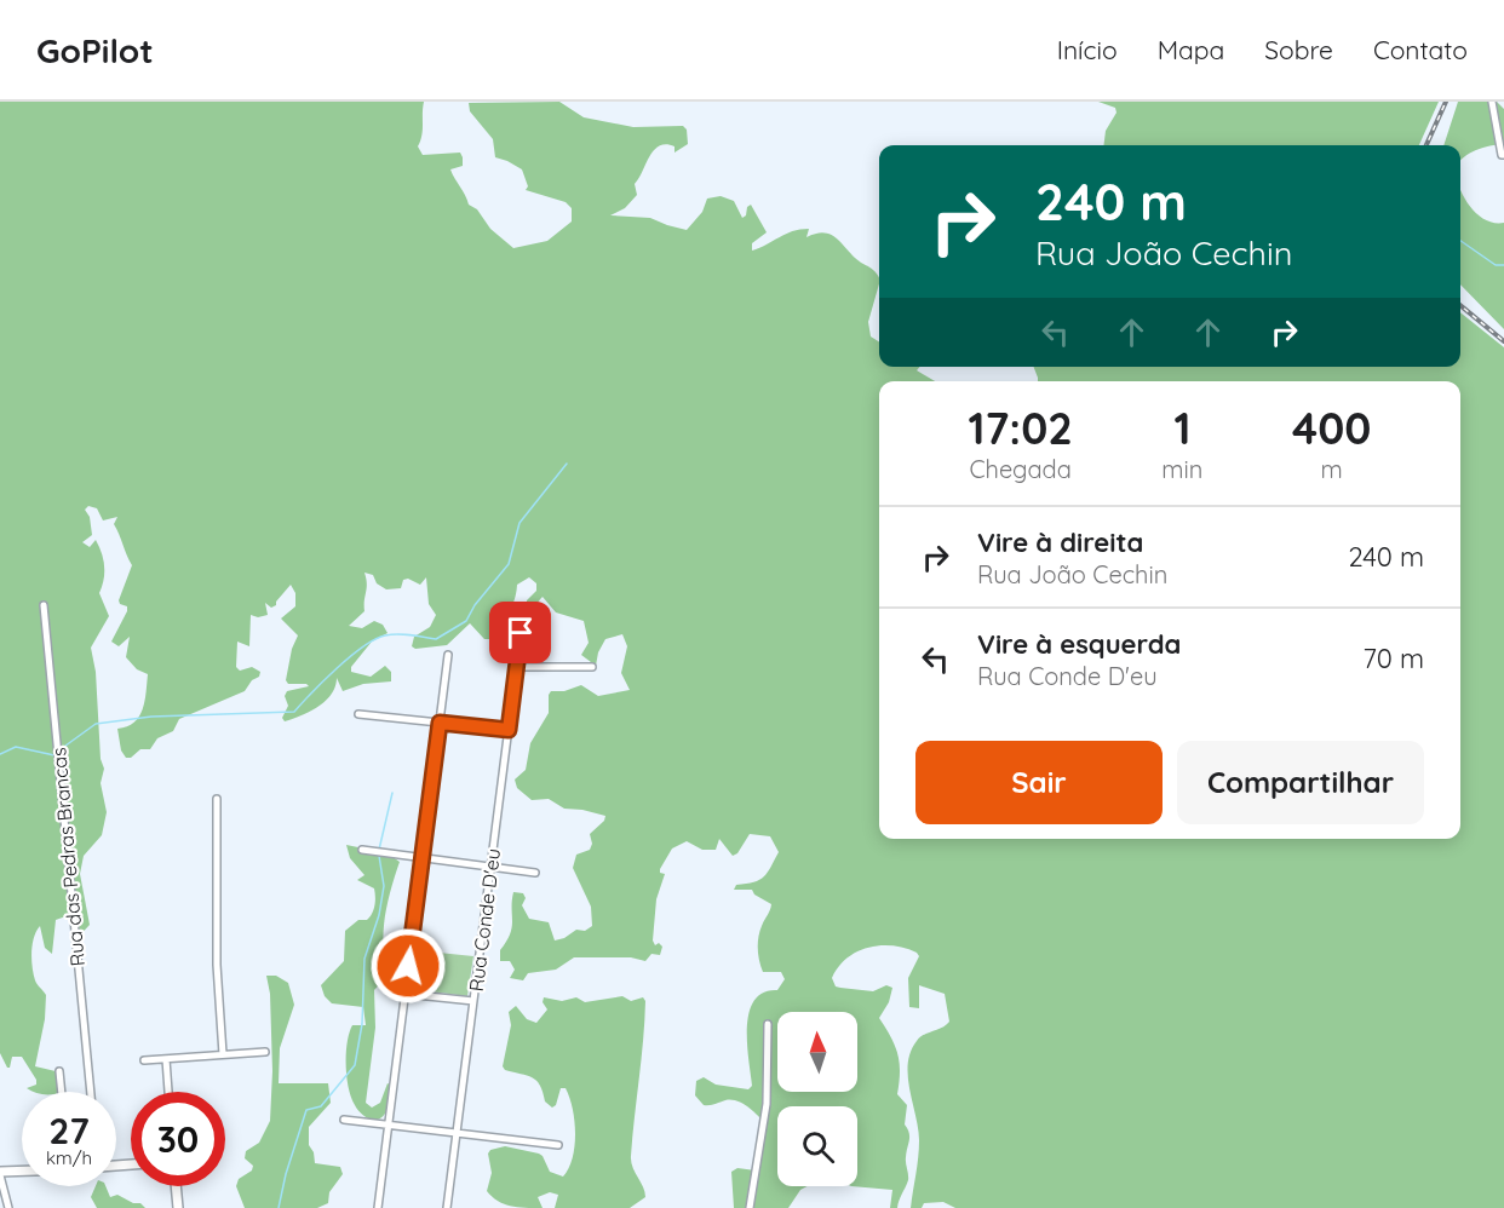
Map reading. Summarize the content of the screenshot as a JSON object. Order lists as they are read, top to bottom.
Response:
{
  "streets": {
    "street": ["Rua das Pedras Brancas", "Rua Conde D'eu"]
  },
  "north": "top",
  "page": {
    "header": "GoPilot",
    "nav": [
      "Início",
      "Mapa",
      "Sobre",
      "Contato"
    ],
    "turn": ["240 m", "Rua João Cechin"],
    "eta": [
      "17:02",
      "Chegada",
      "1",
      "min",
      "400",
      "m"
    ],
    "list": [
      {
        "name": "Vire à direita",
        "note": "Rua João Cechin",
        "value": "240 m"
      },
      {
        "name": "Vire à esquerda",
        "note": "Rua Conde D'eu",
        "value": "70 m"
      }
    ],
    "buttons": ["Sair", "Compartilhar"],
    "speed": "27 km/h",
    "limit": "30"
  }
}
